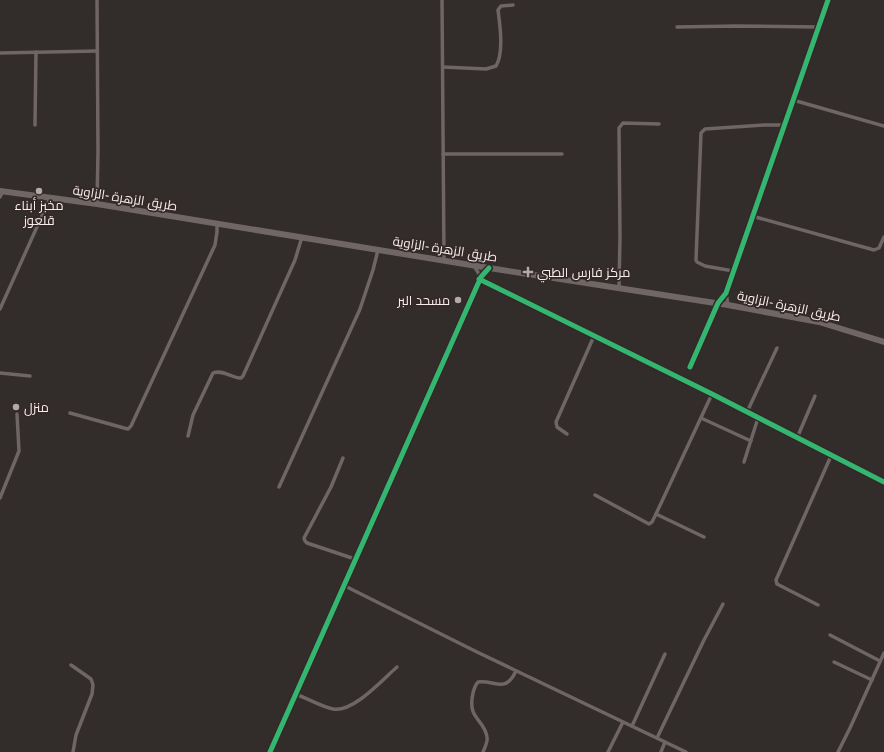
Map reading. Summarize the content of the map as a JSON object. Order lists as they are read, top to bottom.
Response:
{
  "streets": {
    "main road": ["طريق الزهرة -الزاوية"]
  },
  "places": {
    "other": ["مخبز أبناء قلعوز", "مسحد البر", "منزل"],
    "health": ["مركز فارس الطبي"]
  }
}
